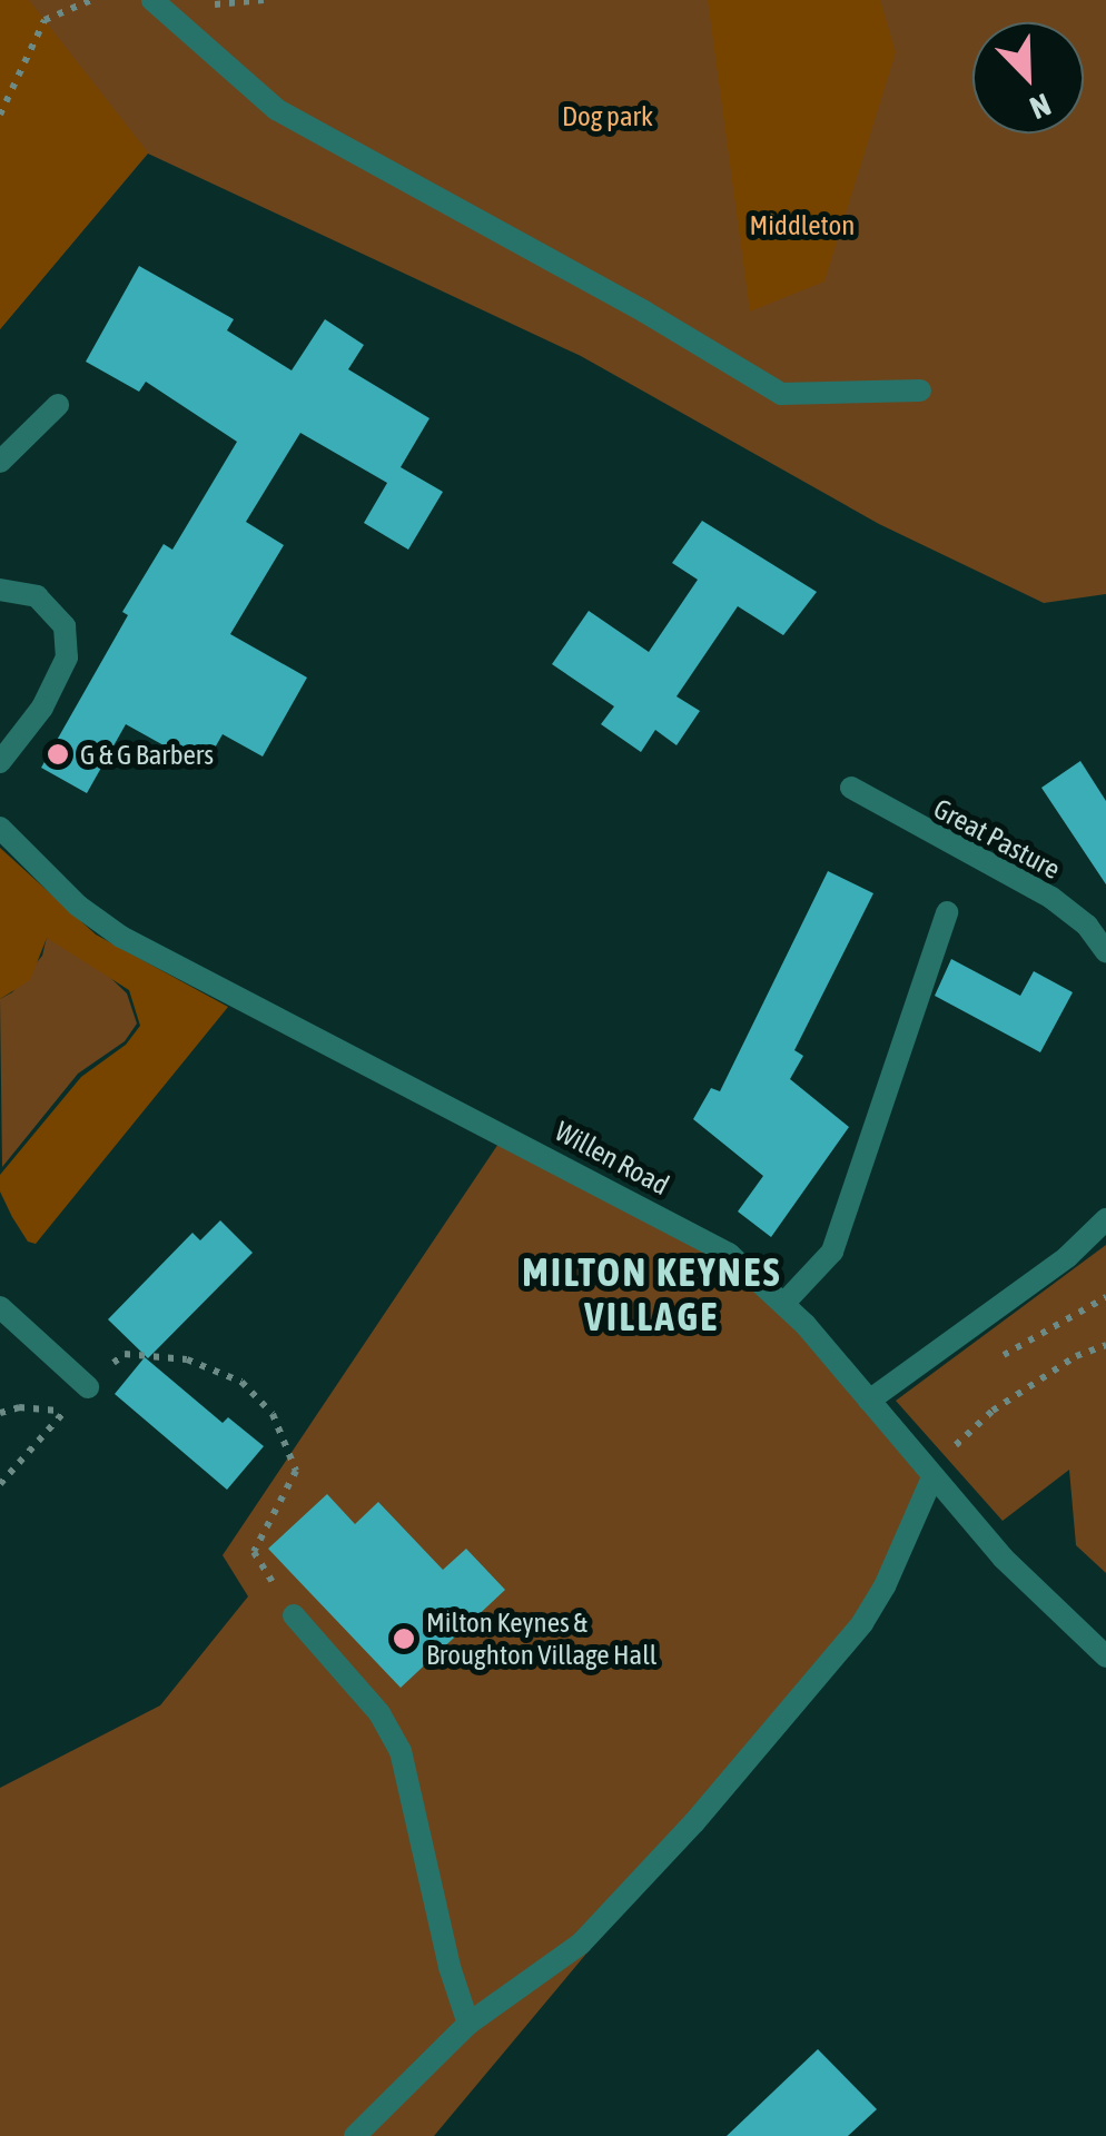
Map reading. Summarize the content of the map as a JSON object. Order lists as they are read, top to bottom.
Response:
{
  "streets": {
    "street": ["Great Pasture", "Willen Road"]
  },
  "districts": ["MILTON KEYNES VILLAGE"],
  "parks": ["Dog park", "Middleton"],
  "places": ["G & G Barbers", "Milton Keynes & Broughton Village Hall"],
  "north": "bottom right"
}
